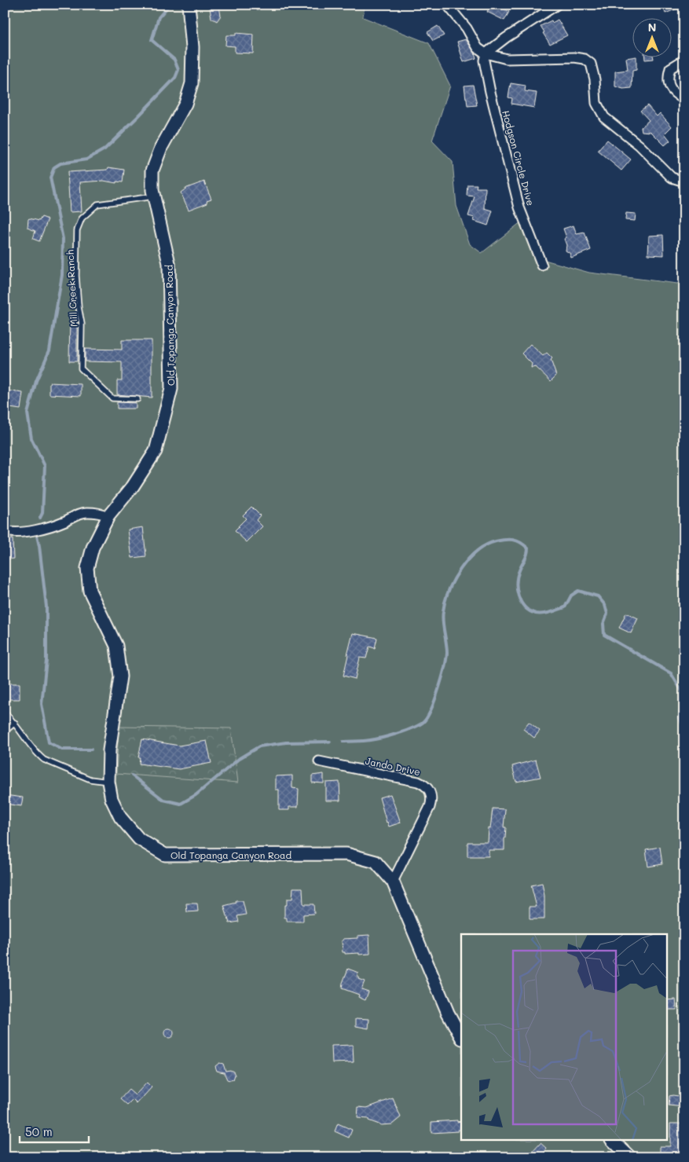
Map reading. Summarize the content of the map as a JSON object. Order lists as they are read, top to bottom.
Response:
{
  "streets": {
    "main road": ["Old Topanga Canyon Road"],
    "street": ["Hodgson Circle Drive", "Jando Drive"],
    "lane": ["Mill Creek Ranch"]
  },
  "crossings": [
    ["Mill Creek Ranch", "Old Topanga Canyon Road"],
    ["Old Topanga Canyon Road", "Jando Drive"]
  ],
  "scale_bar": "50 m",
  "north": "top"
}
